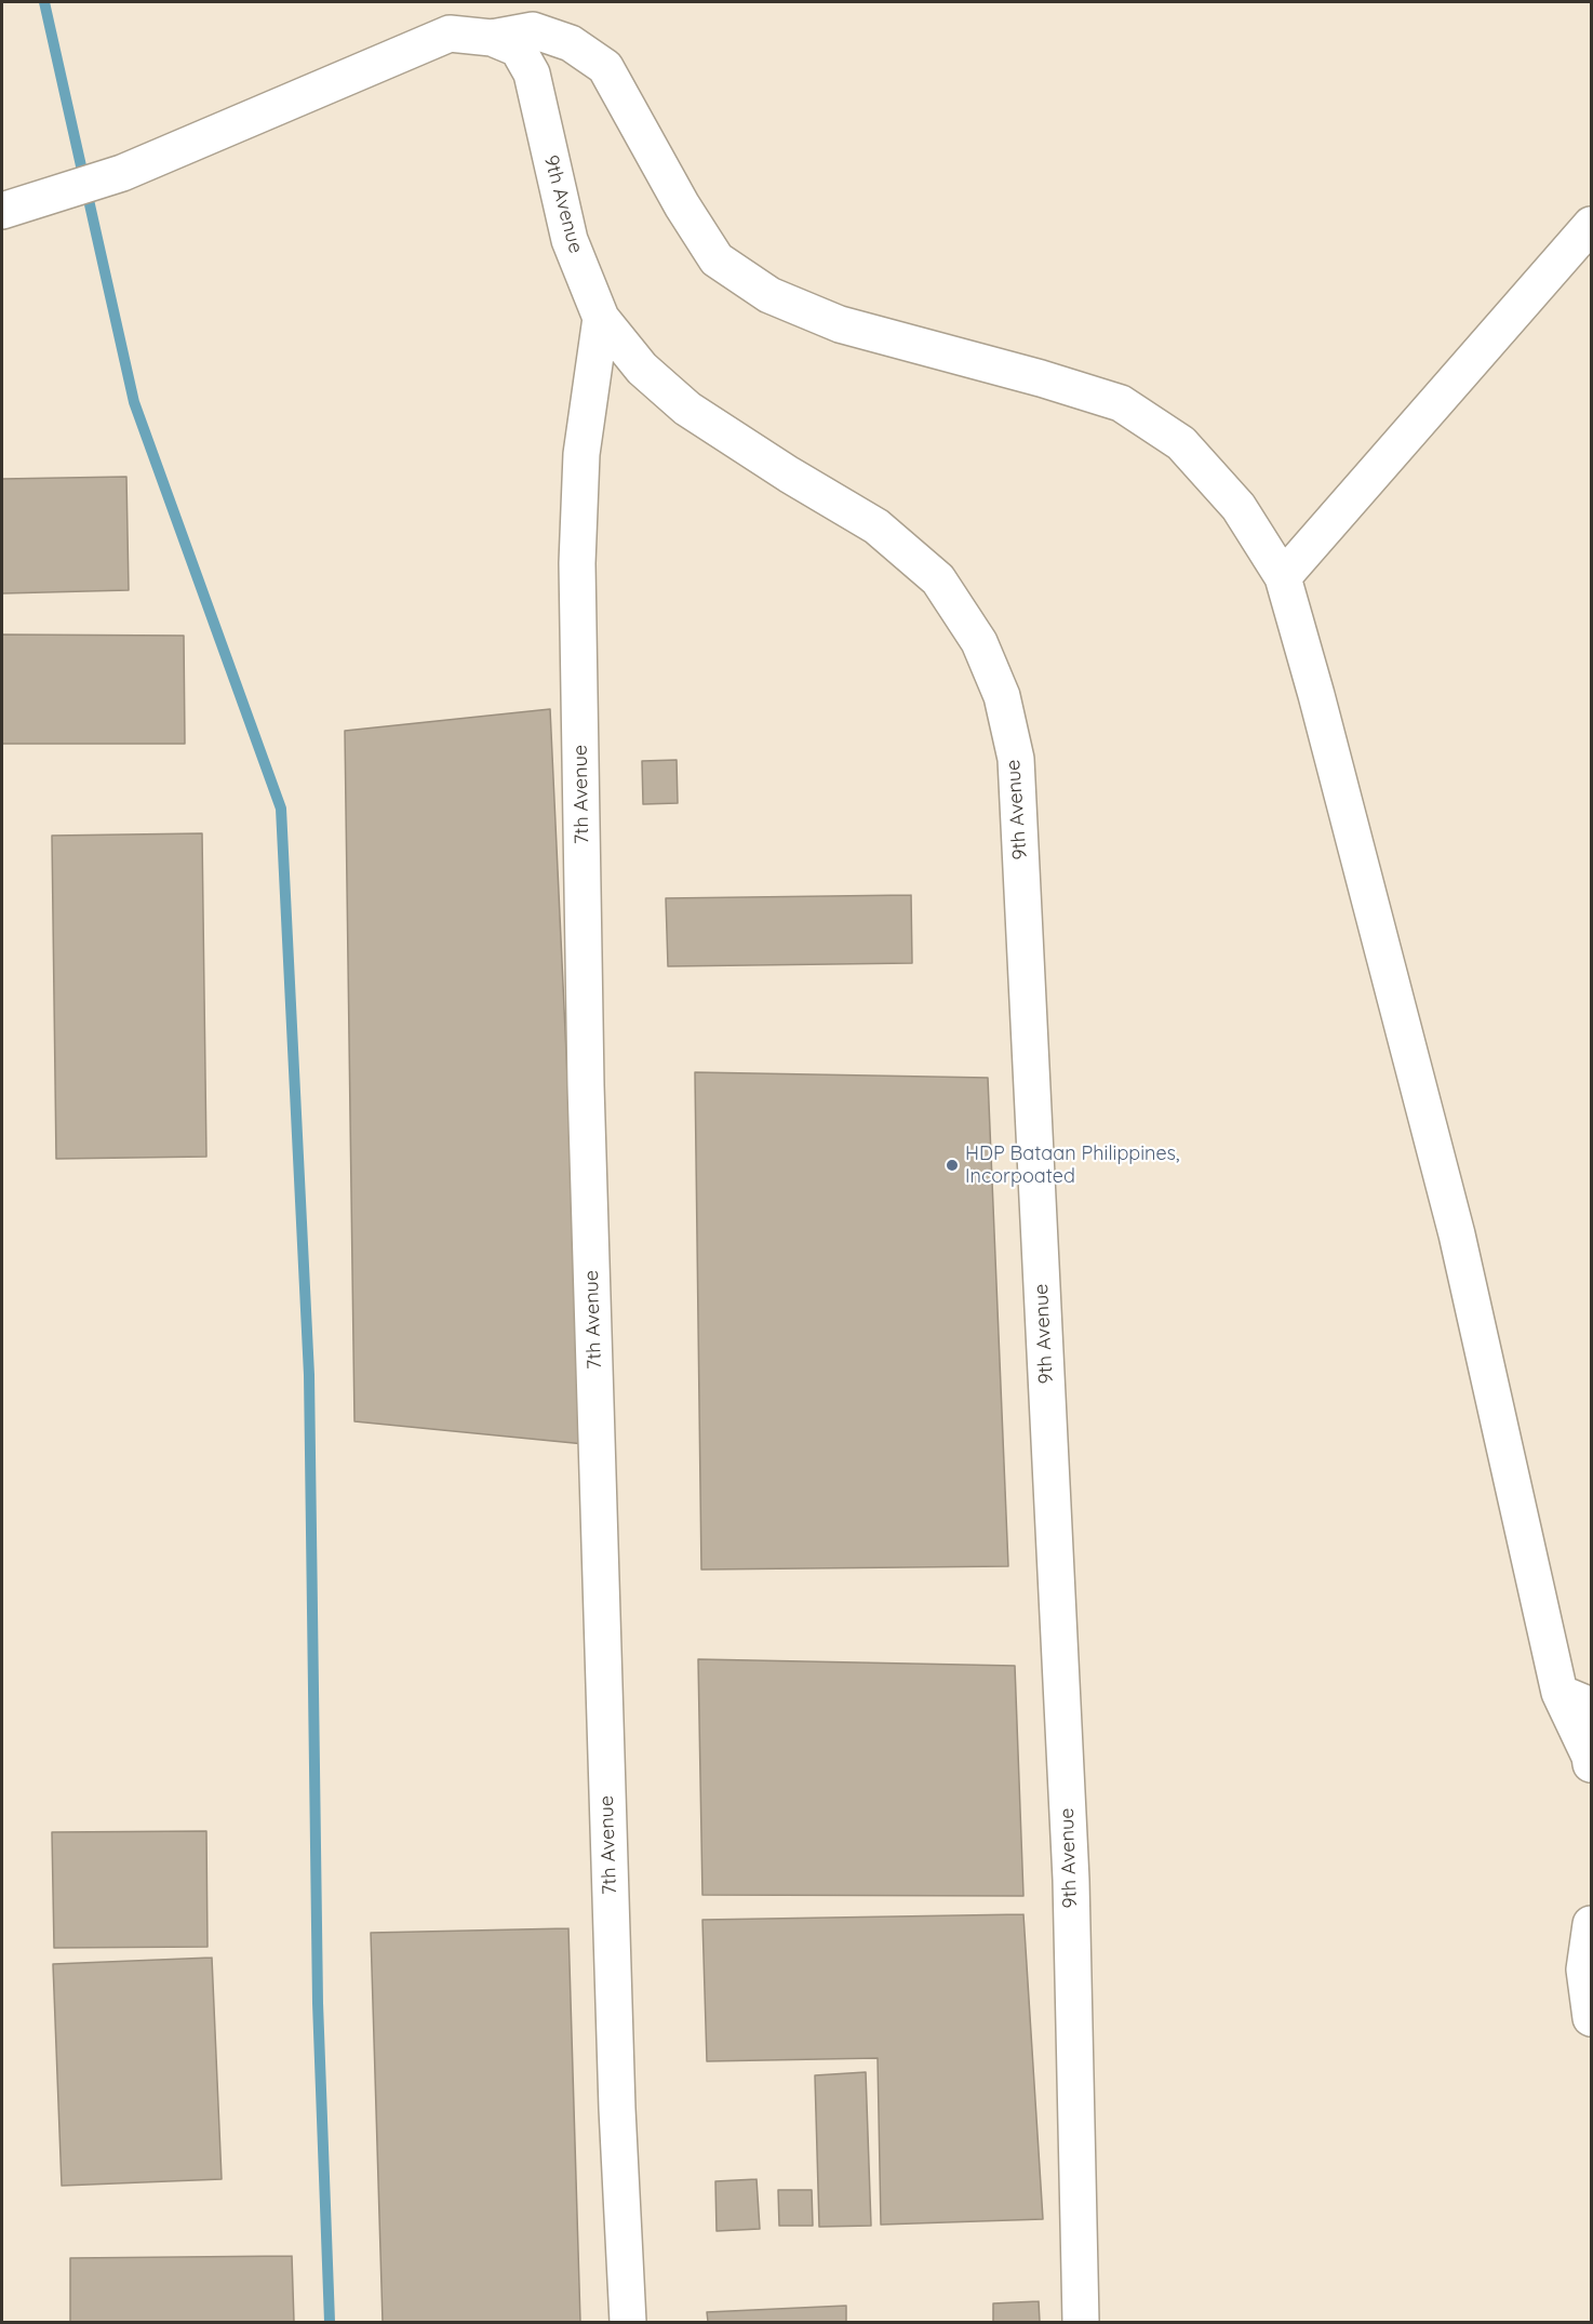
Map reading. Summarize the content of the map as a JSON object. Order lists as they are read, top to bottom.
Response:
{
  "streets": {
    "street": ["9th Avenue", "7th Avenue"]
  },
  "crossings": [
    ["9th Avenue", "7th Avenue"]
  ],
  "places": ["HDP Bataan Philippines, Incorpoated"]
}
